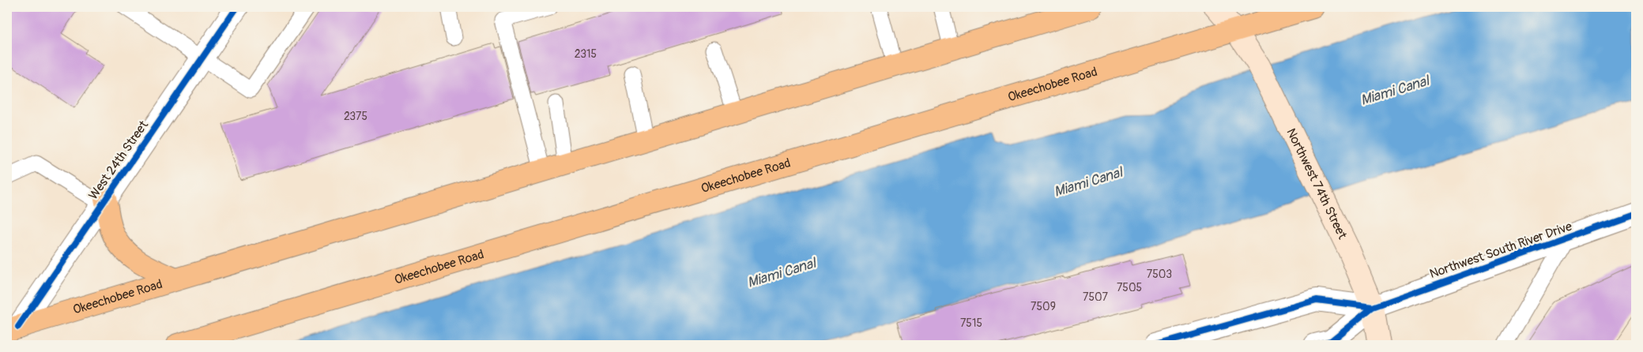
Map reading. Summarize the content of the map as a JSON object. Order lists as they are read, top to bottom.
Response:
{
  "streets": {
    "highway": ["Okeechobee Road"],
    "main road": ["Northwest 74th Street"],
    "street": ["West 24th Street", "Northwest South River Drive"]
  },
  "crossings": [
    ["Okeechobee Road", "West 24th Street"],
    ["Okeechobee Road", "Northwest 74th Street"],
    ["Northwest 74th Street", "Northwest South River Drive"]
  ],
  "water": ["Miami Canal"],
  "house_numbers": [
    "2315",
    "2375",
    "7503",
    "7505",
    "7507",
    "7509",
    "7515"
  ]
}
